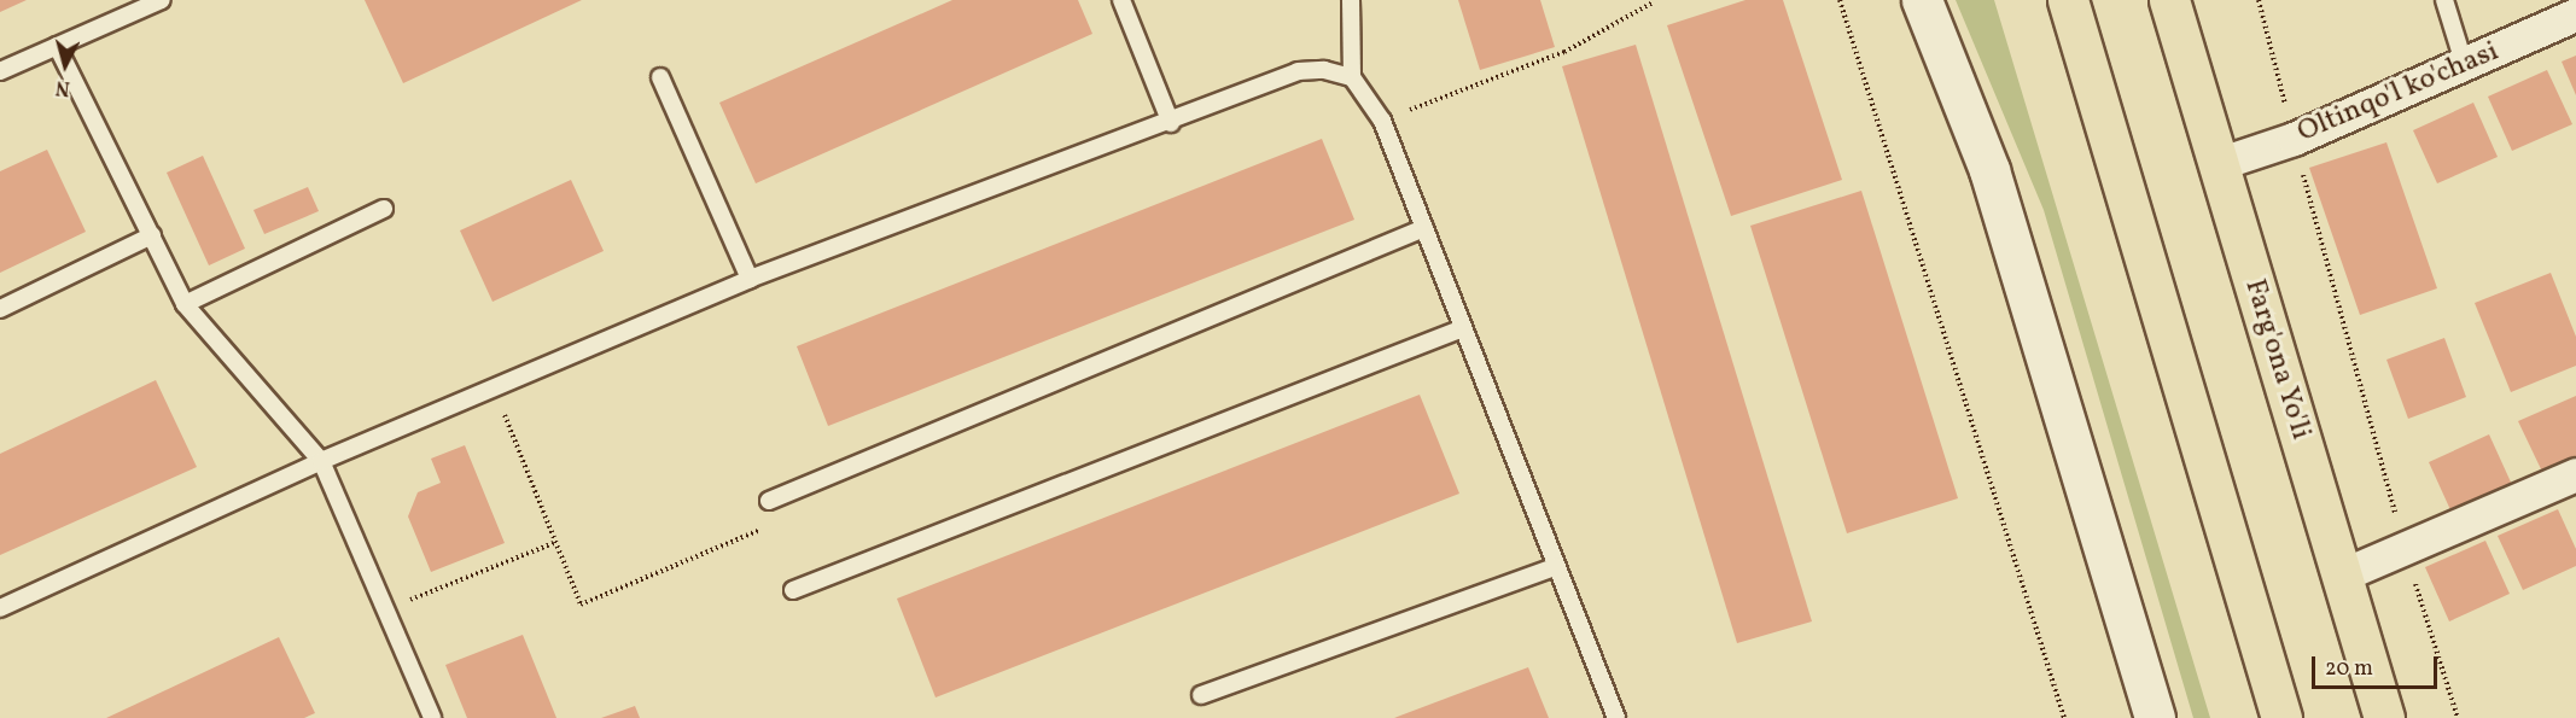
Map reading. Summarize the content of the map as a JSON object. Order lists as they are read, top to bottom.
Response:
{
  "streets": {
    "main road": ["Farg'ona Yo'li"],
    "street": ["Oltinqo'l ko'chasi"]
  },
  "crossings": [
    ["Oltinqo'l ko'chasi", "Farg'ona Yo'li"]
  ],
  "scale_bar": "20 m",
  "north": "bottom"
}
